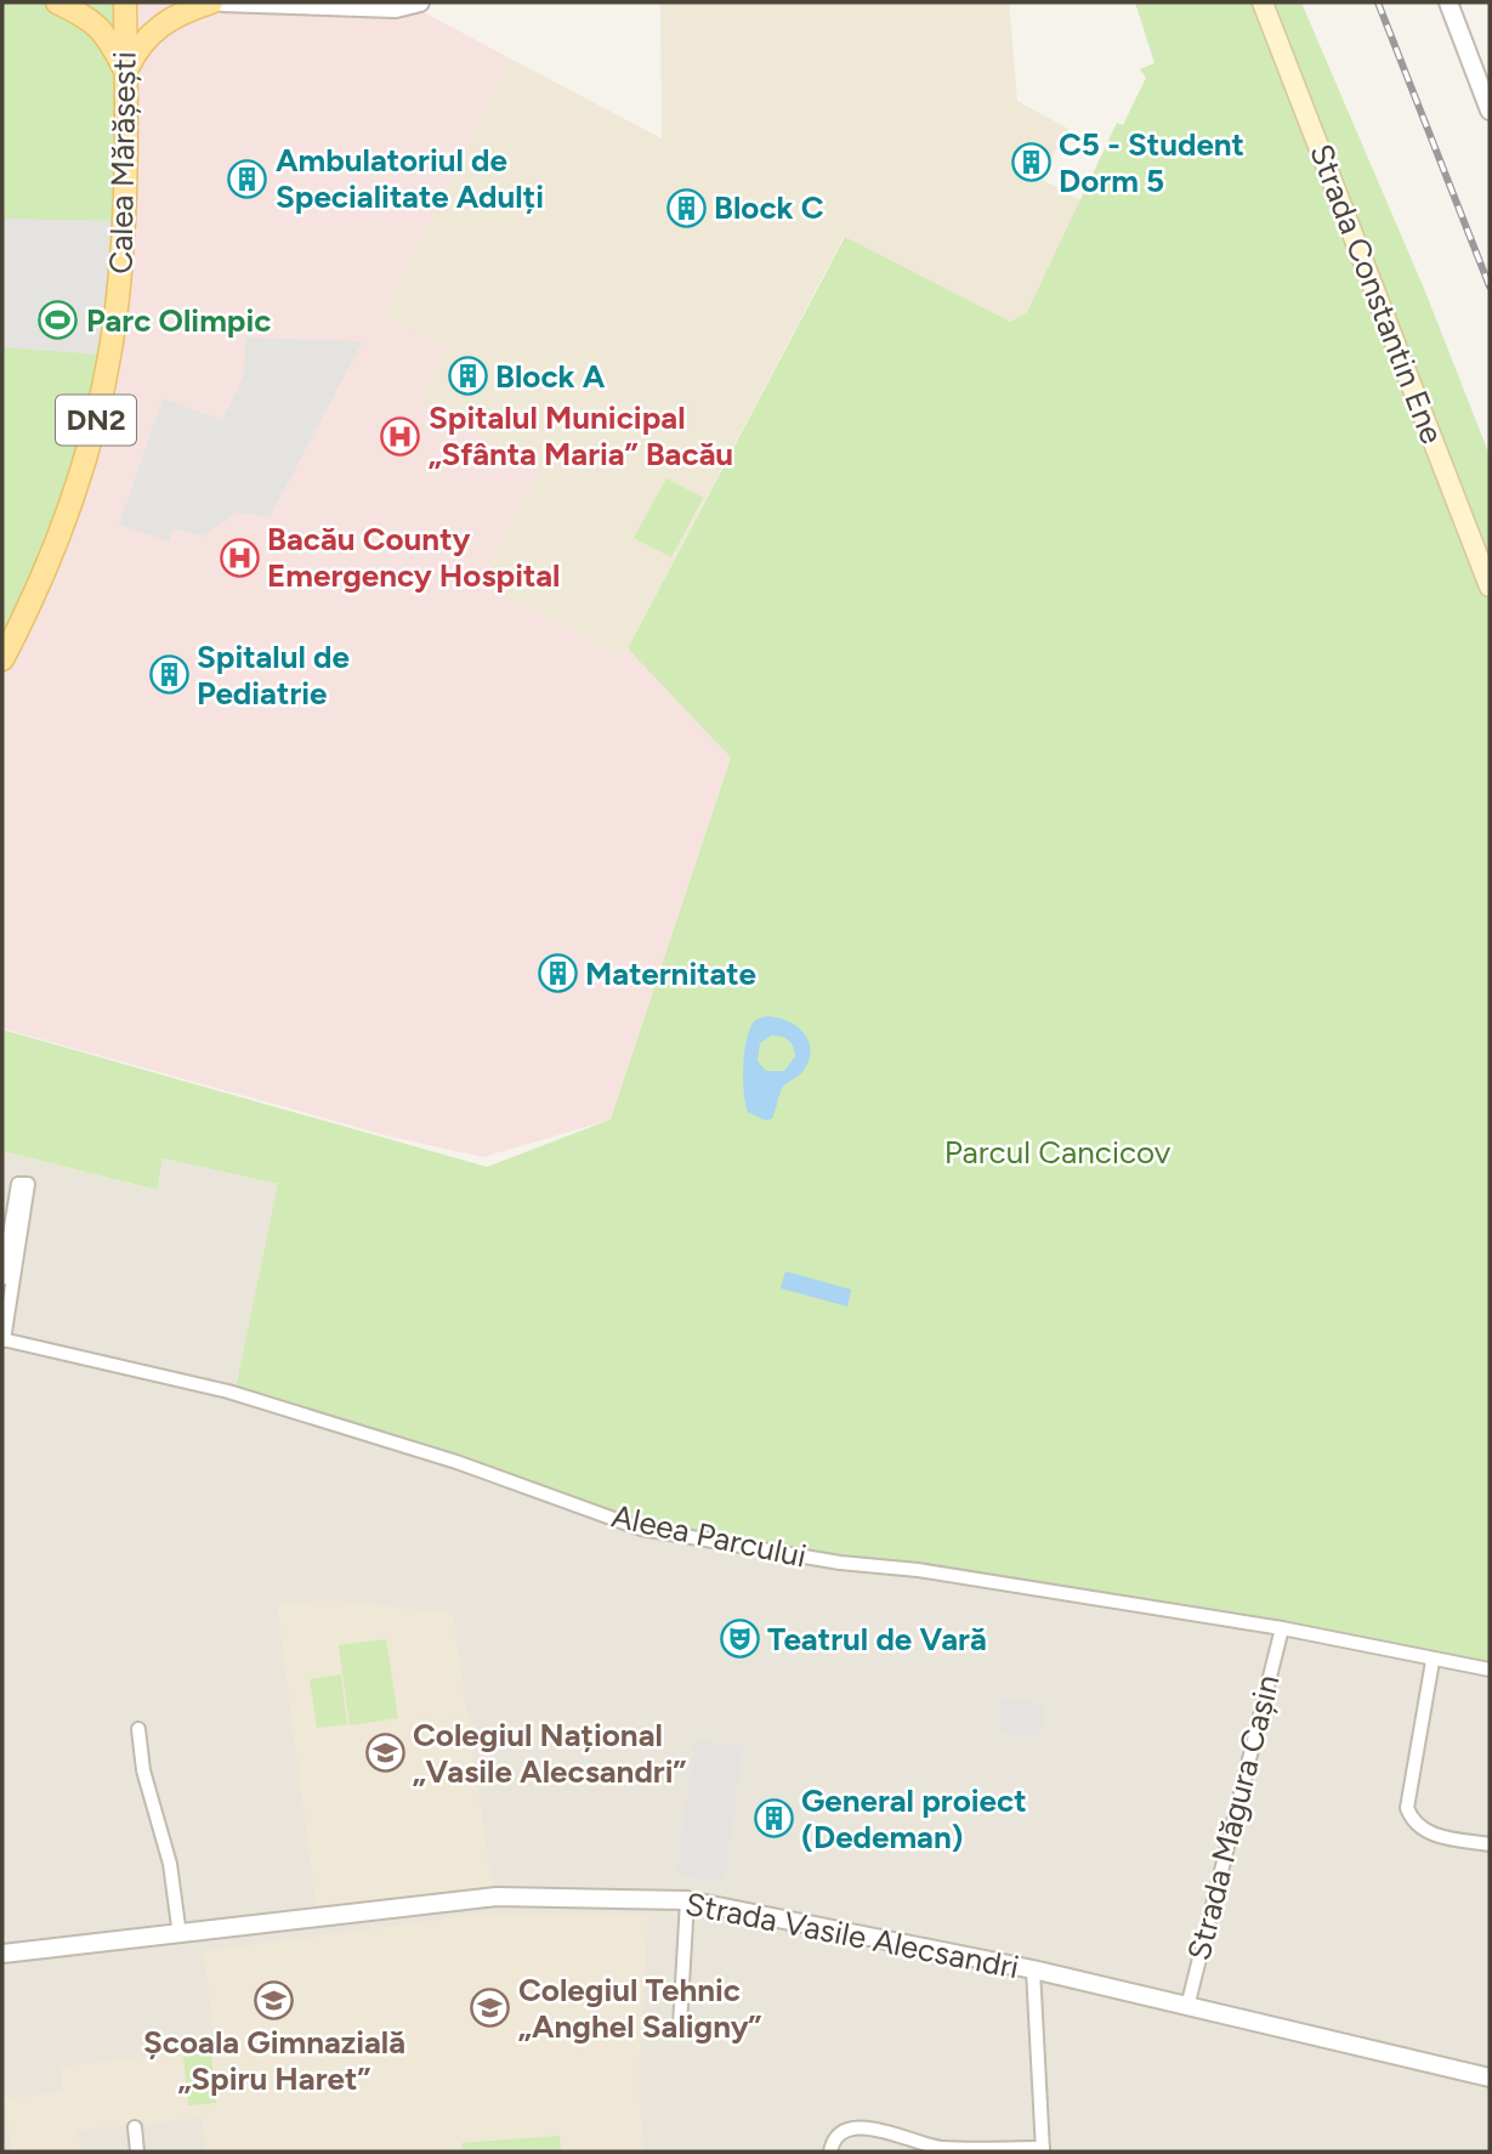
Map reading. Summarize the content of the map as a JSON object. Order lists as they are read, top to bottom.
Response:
{
  "streets": {
    "main road": ["Calea Mărășești", "Strada Constantin Ene", "DN2"],
    "street": ["Aleea Parcului", "Strada Măgura Cașin", "Strada Vasile Alecsandri"]
  },
  "crossings": [
    ["Aleea Parcului", "Strada Măgura Cașin"],
    ["Strada Măgura Cașin", "Strada Vasile Alecsandri"]
  ],
  "parks": ["Parcul Cancicov"],
  "places": {
    "building": [
      "C5 - Student Dorm 5",
      "Ambulatoriul de Specialitate Adulți",
      "Block C",
      "Block A",
      "Spitalul de Pediatrie",
      "Maternitate",
      "General proiect (Dedeman)"
    ],
    "sports": ["Parc Olimpic"],
    "hospital": ["Spitalul Municipal „Sfânta Maria” Bacău", "Bacău County Emergency Hospital"],
    "theatre": ["Teatrul de Vară"],
    "school or university": ["Colegiul Național „Vasile Alecsandri”", "Școala Gimnazială „Spiru Haret”", "Colegiul Tehnic „Anghel Saligny”"]
  }
}
